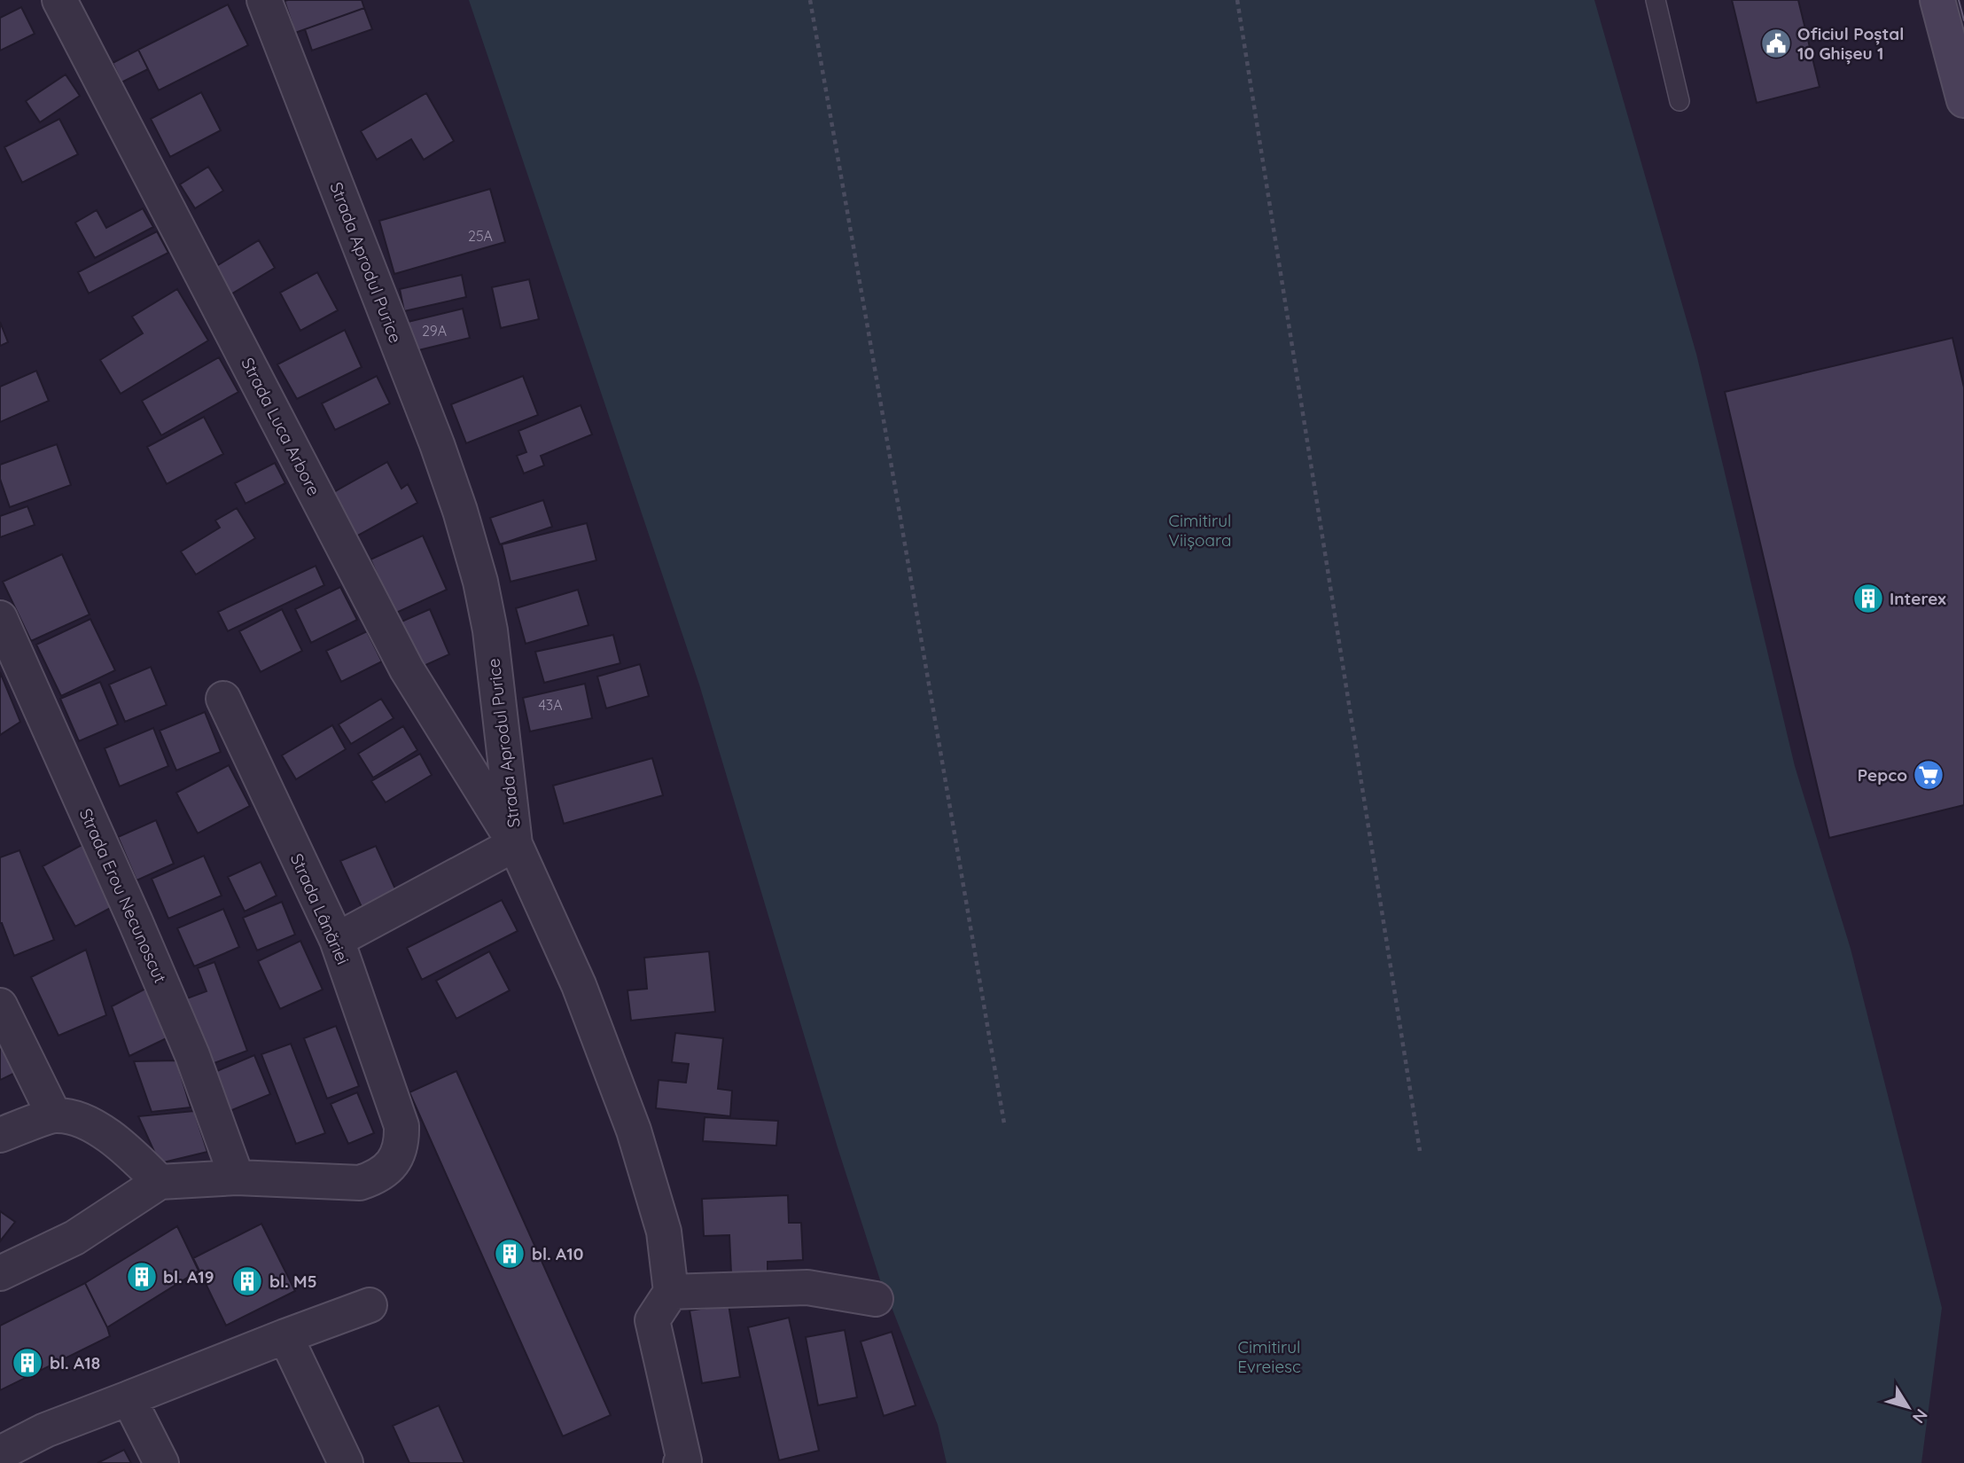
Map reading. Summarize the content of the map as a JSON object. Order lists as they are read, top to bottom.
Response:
{
  "streets": {
    "street": [
      "Strada Aprodul Purice",
      "Strada Luca Arbore",
      "Strada Erou Necunoscut",
      "Strada Lânăriei"
    ]
  },
  "crossings": [
    ["Strada Aprodul Purice", "Strada Luca Arbore"],
    ["Strada Erou Necunoscut", "Strada Lânăriei"]
  ],
  "parks": ["Cimitirul Viișoara", "Cimitirul Evreiesc"],
  "places": {
    "public building": ["Oficiul Poștal 10 Ghișeu 1"],
    "building": [
      "Interex",
      "bl. A10",
      "bl. A19",
      "bl. M5",
      "bl. A18"
    ],
    "supermarket": ["Pepco"]
  },
  "house_numbers": ["25A", "29A", "43A"],
  "north": "bottom right"
}
